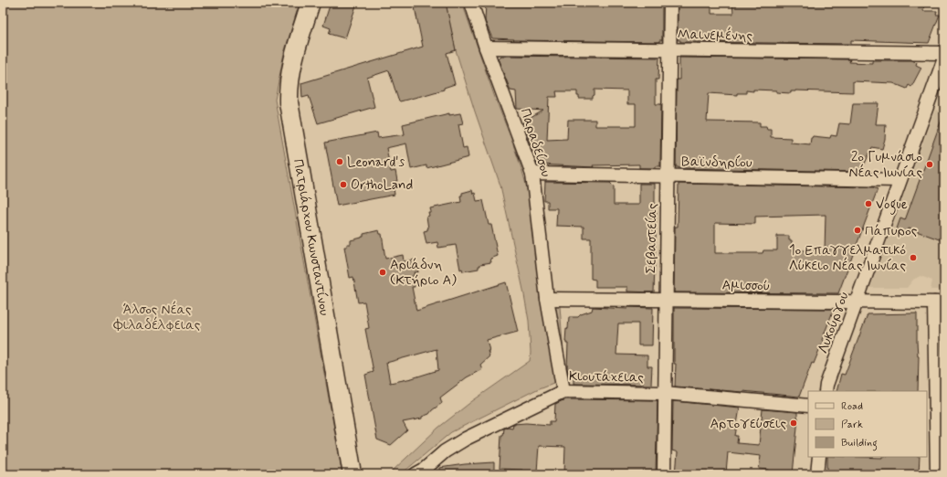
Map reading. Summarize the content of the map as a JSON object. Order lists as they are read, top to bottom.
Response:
{
  "streets": {
    "main road": ["Πατριάρχου Κωνσταντίνου"],
    "street": [
      "Μαινεμένης",
      "Παραδείσου",
      "Βαϊνδηρίου",
      "Σεβαστείας",
      "Αμισσού",
      "Λυκούργου",
      "Κιουτάχειας"
    ]
  },
  "crossings": [
    ["Μαινεμένης", "Παραδείσου"],
    ["Μαινεμένης", "Σεβαστείας"],
    ["Παραδείσου", "Βαϊνδηρίου"],
    ["Παραδείσου", "Αμισσού"],
    ["Παραδείσου", "Κιουτάχειας"],
    ["Βαϊνδηρίου", "Σεβαστείας"],
    ["Βαϊνδηρίου", "Λυκούργου"],
    ["Σεβαστείας", "Αμισσού"],
    ["Σεβαστείας", "Κιουτάχειας"],
    ["Αμισσού", "Λυκούργου"]
  ],
  "parks": ["Άλσος Νέας Φιλαδέλφειας"],
  "places": [
    "Leonard's",
    "2ο Γυμνάσιο Νέας Ιωνίας",
    "OrthoLand",
    "Vogue",
    "Πάπυρος",
    "1ο Επαγγελματικό Λύκειο Νέας Ιωνίας",
    "Αριάδνη (Κτήριο Α)",
    "Αρτογεύσεις"
  ],
  "legend": ["Road", "Park", "Building"]
}
